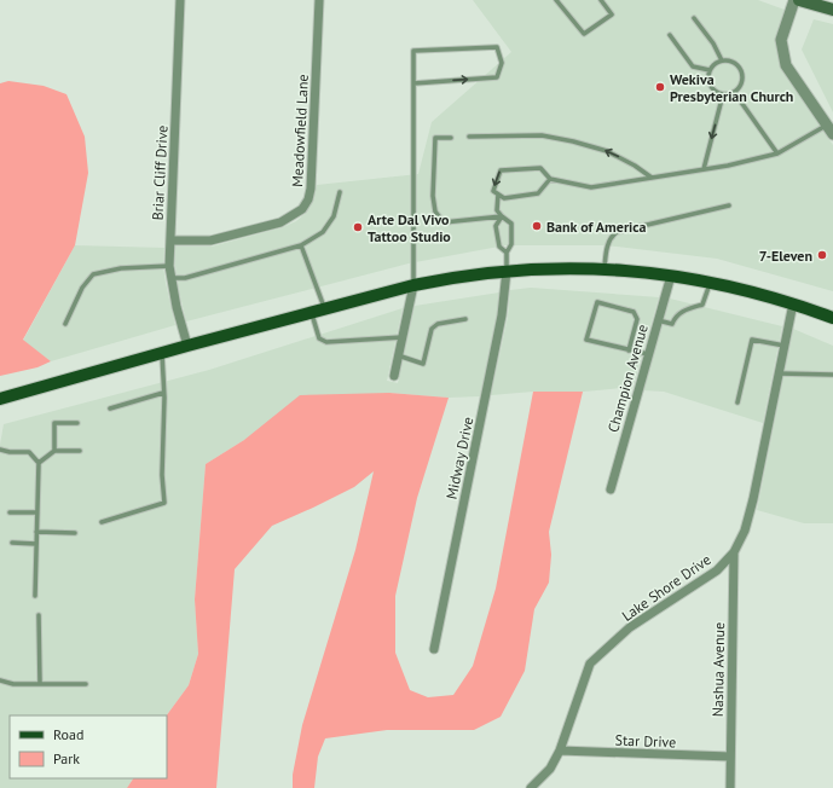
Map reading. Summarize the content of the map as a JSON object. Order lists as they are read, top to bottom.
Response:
{
  "streets": {
    "street": [
      "Meadowfield Lane",
      "Briar Cliff Drive",
      "Champion Avenue",
      "Midway Drive",
      "Lake Shore Drive",
      "Nashua Avenue",
      "Star Drive"
    ]
  },
  "crossings": [
    ["Meadowfield Lane", "Briar Cliff Drive"],
    ["Lake Shore Drive", "Nashua Avenue"],
    ["Lake Shore Drive", "Star Drive"],
    ["Nashua Avenue", "Star Drive"]
  ],
  "places": [
    "Wekiva Presbyterian Church",
    "Bank of America",
    "Arte Dal Vivo Tattoo Studio",
    "7-Eleven"
  ],
  "legend": ["Road", "Park"]
}
